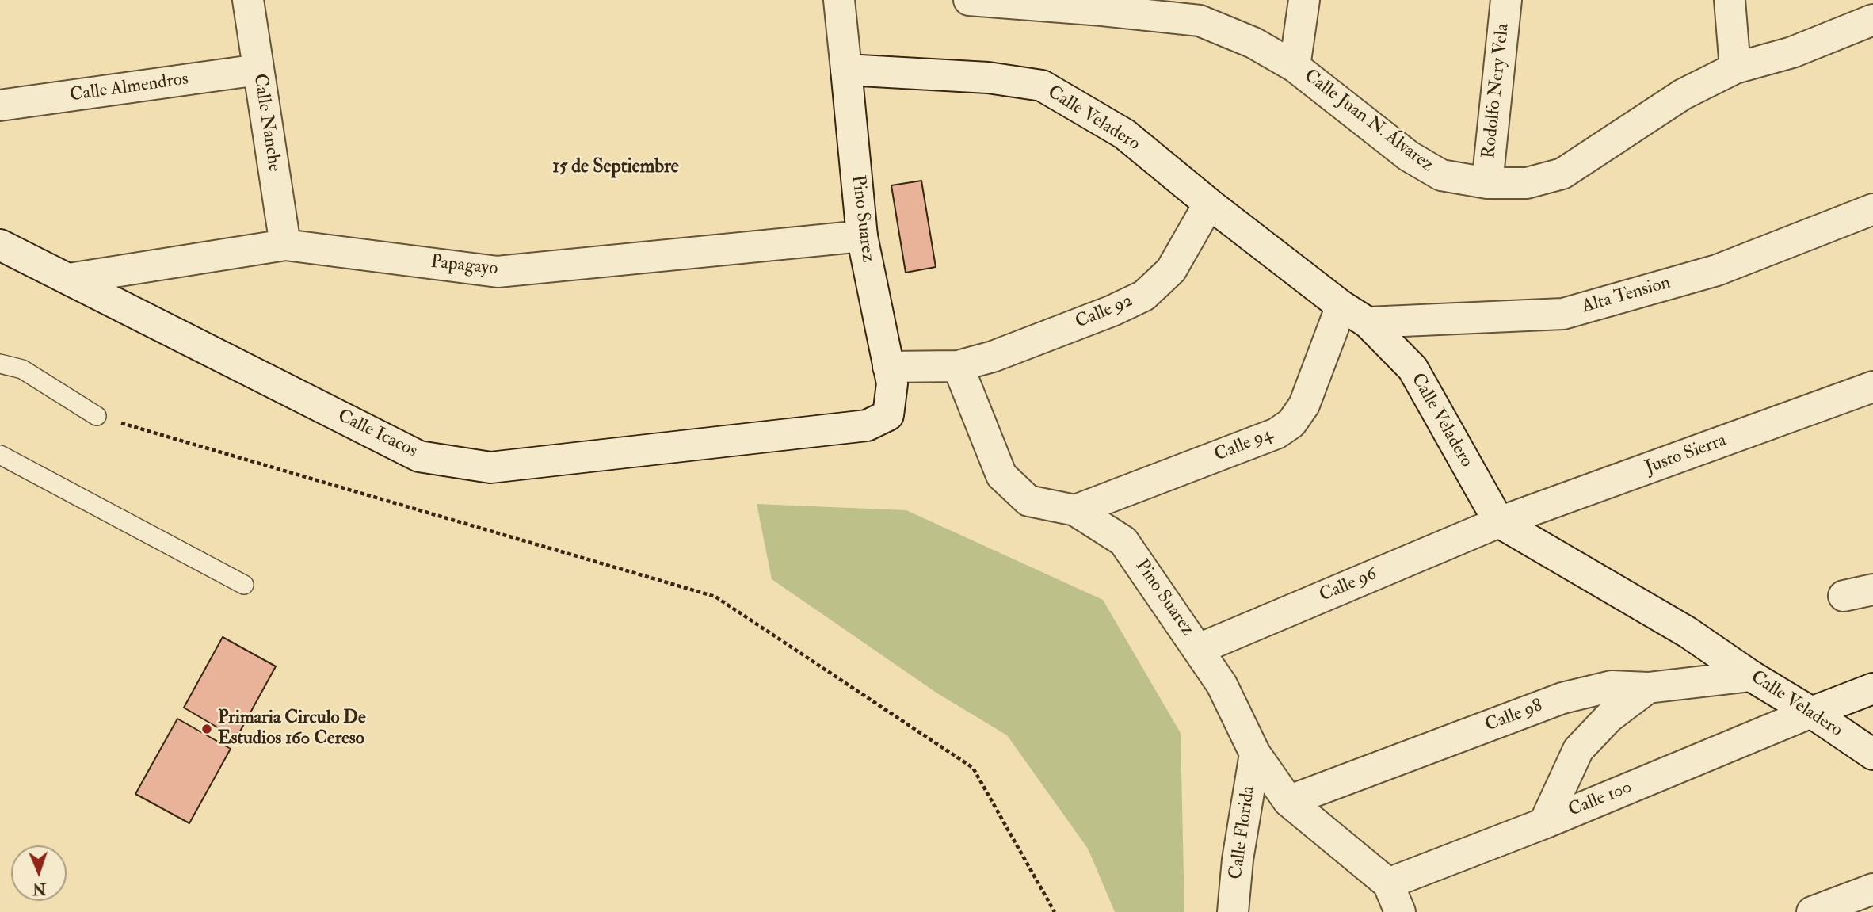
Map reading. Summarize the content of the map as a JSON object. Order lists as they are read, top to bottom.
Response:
{
  "streets": {
    "street": [
      "Calle Almendros",
      "Rodolfo Nery Vela",
      "Calle Veladero",
      "Calle Juan N. Álvarez",
      "Calle Nanche",
      "Pino Suarez",
      "Papagayo",
      "Alta Tension",
      "Calle 92",
      "Calle Icacos",
      "Calle 94",
      "Justo Sierra",
      "Calle 96",
      "Calle 98",
      "Calle 100",
      "Calle Florida"
    ]
  },
  "crossings": [
    ["Calle Almendros", "Calle Nanche"],
    ["Rodolfo Nery Vela", "Calle Juan N. Álvarez"],
    ["Calle Veladero", "Pino Suarez"],
    ["Calle Veladero", "Alta Tension"],
    ["Calle Veladero", "Calle 92"],
    ["Calle Veladero", "Calle 94"],
    ["Calle Veladero", "Justo Sierra"],
    ["Calle Veladero", "Calle 96"],
    ["Calle Veladero", "Calle 98"],
    ["Calle Veladero", "Calle 100"],
    ["Calle Nanche", "Papagayo"],
    ["Pino Suarez", "Papagayo"],
    ["Pino Suarez", "Calle 92"],
    ["Pino Suarez", "Calle Icacos"],
    ["Pino Suarez", "Calle 94"],
    ["Pino Suarez", "Calle 96"],
    ["Pino Suarez", "Calle 98"],
    ["Pino Suarez", "Calle 100"],
    ["Pino Suarez", "Calle Florida"],
    ["Papagayo", "Calle Icacos"],
    ["Justo Sierra", "Calle 96"]
  ],
  "districts": ["15 de Septiembre"],
  "places": ["Primaria Circulo De Estudios 160 Cereso"],
  "north": "bottom"
}
